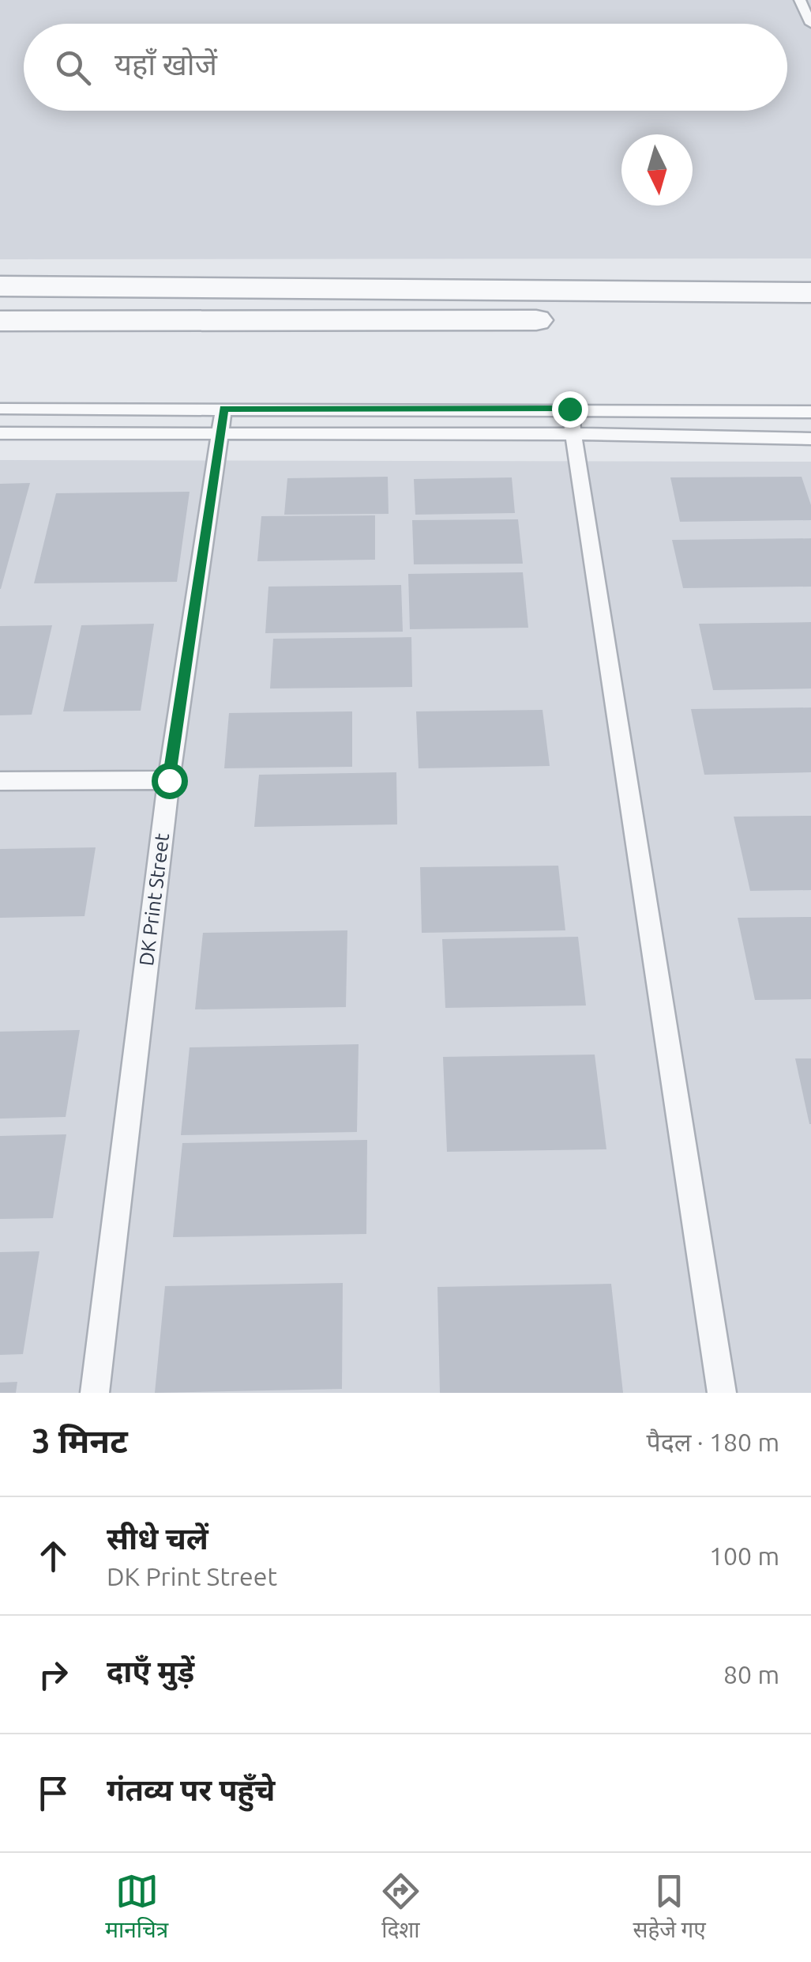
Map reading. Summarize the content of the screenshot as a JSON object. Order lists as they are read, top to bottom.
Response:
{
  "streets": {
    "lane": ["DK Print Street"]
  },
  "north": "bottom",
  "page": {
    "search": "यहाँ खोजें",
    "heading": ["3 मिनट", "पैदल · 180 m"],
    "list": [
      ["सीधे चलें", "DK Print Street", "100 m"],
      ["दाएँ मुड़ें", "80 m"],
      "गंतव्य पर पहुँचे"
    ],
    "nav": ["मानचित्र", "दिशा", "सहेजे गए"]
  }
}
